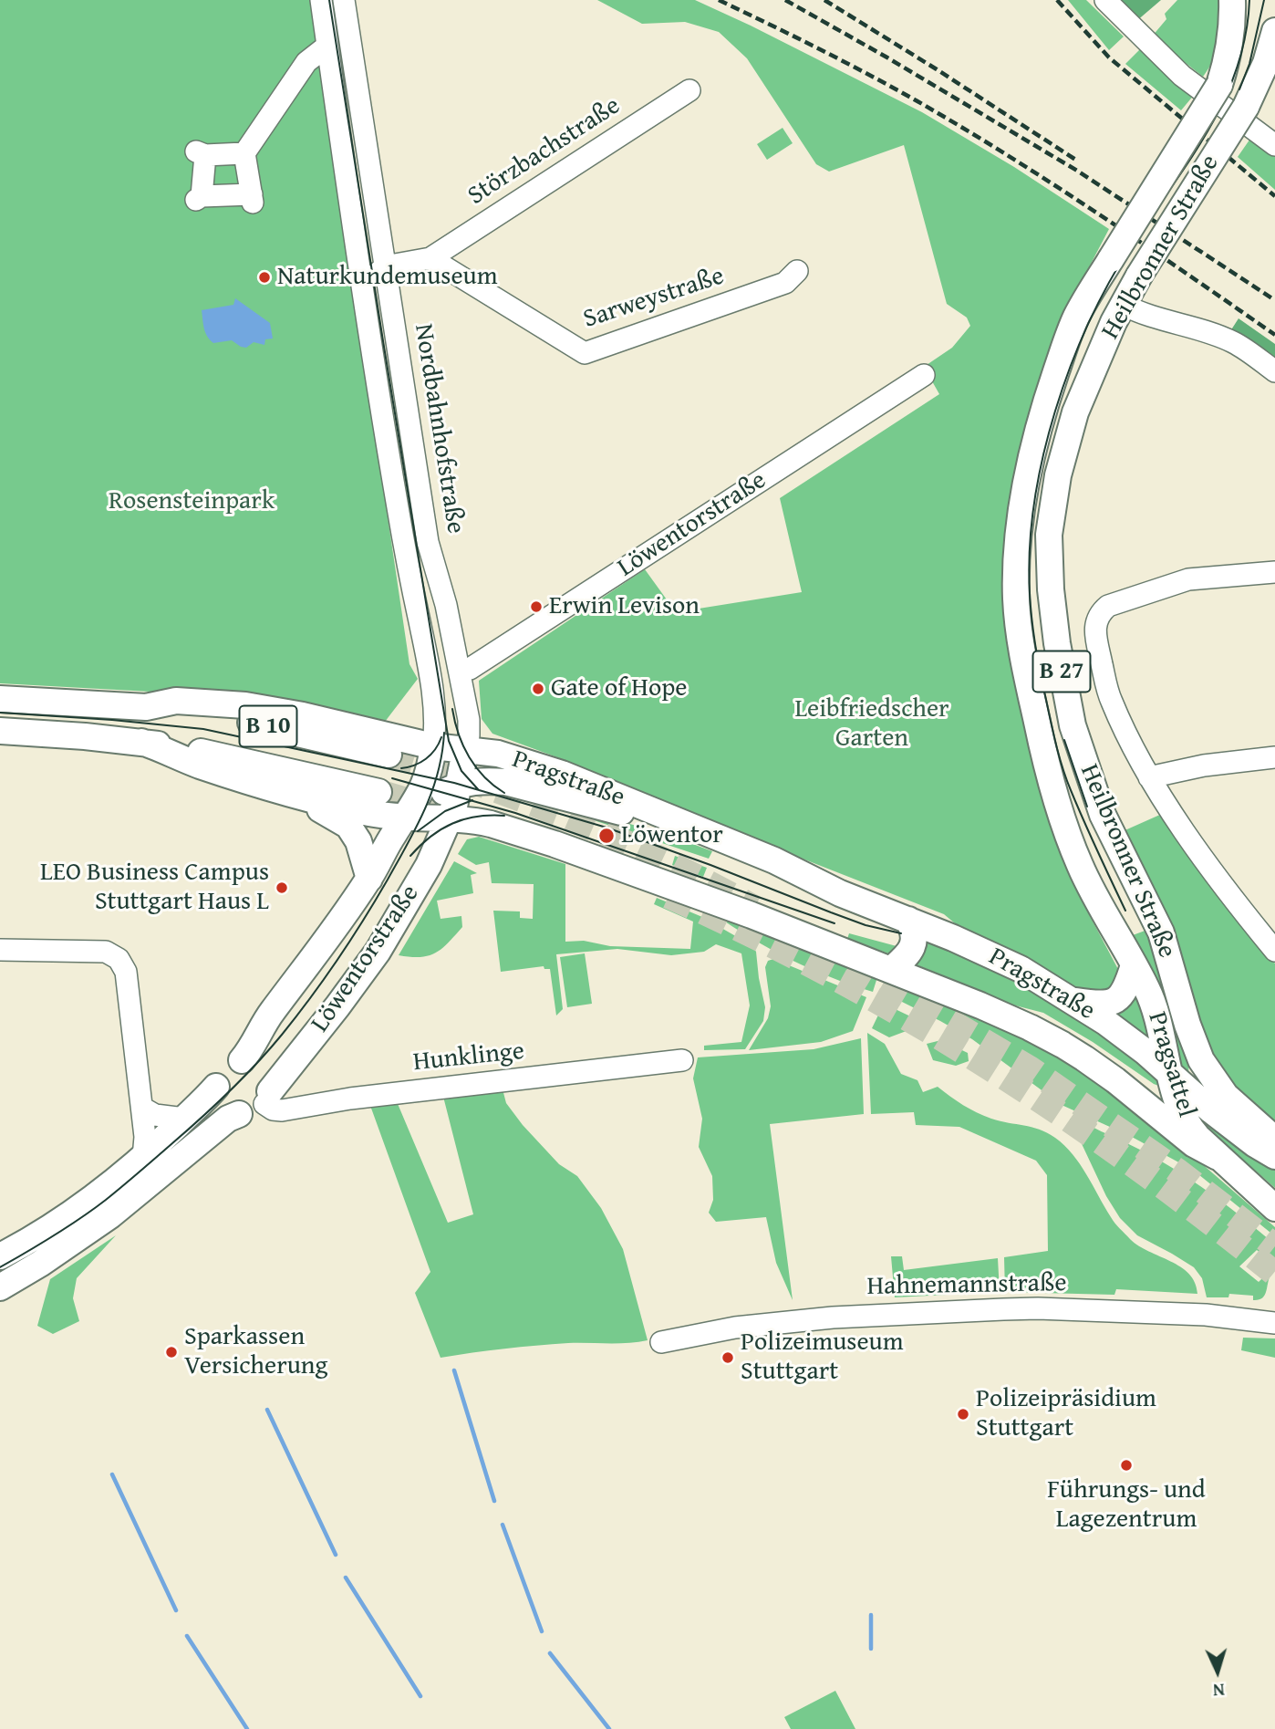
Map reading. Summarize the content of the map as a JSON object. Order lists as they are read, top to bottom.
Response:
{
  "streets": {
    "main road": [
      "Heilbronner Straße",
      "Löwentorstraße",
      "B 27",
      "B 10",
      "Pragstraße",
      "Pragsattel"
    ],
    "street": [
      "Störzbachstraße",
      "Sarweystraße",
      "Nordbahnhofstraße",
      "Hunklinge",
      "Hahnemannstraße"
    ]
  },
  "crossings": [
    ["Störzbachstraße", "Sarweystraße"],
    ["Heilbronner Straße", "Pragsattel"],
    ["Nordbahnhofstraße", "Löwentorstraße"],
    ["Nordbahnhofstraße", "Pragstraße"],
    ["Löwentorstraße", "Pragstraße"],
    ["Löwentorstraße", "Hunklinge"],
    ["B 10", "Pragstraße"],
    ["Pragstraße", "Pragsattel"]
  ],
  "parks": ["Rosensteinpark", "Leibfriedscher Garten"],
  "places": [
    "Naturkundemuseum",
    "Erwin Levison",
    "Gate of Hope",
    "Löwentor",
    "LEO Business Campus Stuttgart Haus L",
    "Sparkassen Versicherung",
    "Polizeimuseum Stuttgart",
    "Polizeipräsidium Stuttgart",
    "Führungs- und Lagezentrum"
  ],
  "north": "bottom"
}
